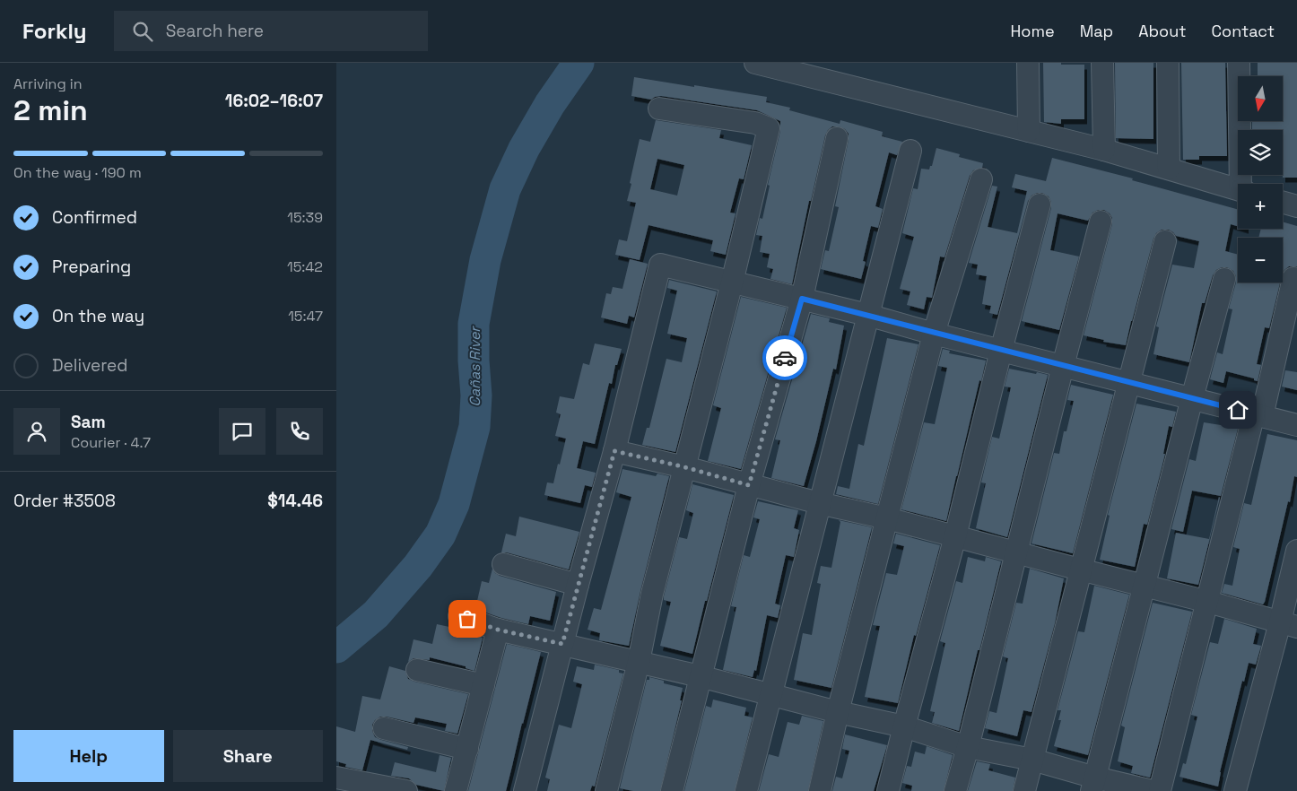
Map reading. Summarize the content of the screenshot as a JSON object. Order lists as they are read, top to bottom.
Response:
{
  "water": ["Cañas River"],
  "north": "bottom",
  "page": {
    "header": "Forkly",
    "search": "Search here",
    "nav": [
      "Home",
      "Map",
      "About",
      "Contact"
    ],
    "heading": ["2 min", "Arriving in", "16:02–16:07"],
    "panel": [
      "Sam",
      "Courier · 4.7",
      "Order #3508",
      "$14.46"
    ],
    "map_buttons": ["+", "−"],
    "bar": "On the way · 190 m",
    "list": [
      ["Confirmed", "15:39"],
      ["Preparing", "15:42"],
      ["On the way", "15:47"],
      "Delivered"
    ],
    "buttons": ["Help", "Share"]
  }
}
